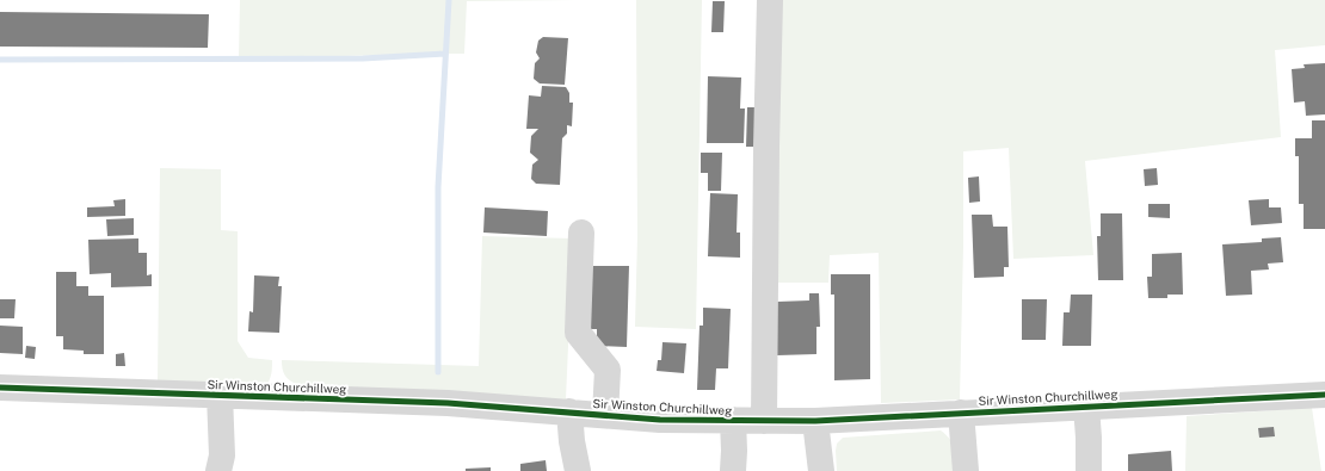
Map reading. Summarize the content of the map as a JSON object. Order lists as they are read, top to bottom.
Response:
{
  "streets": {
    "street": ["Sir Winston Churchillweg"]
  }
}
